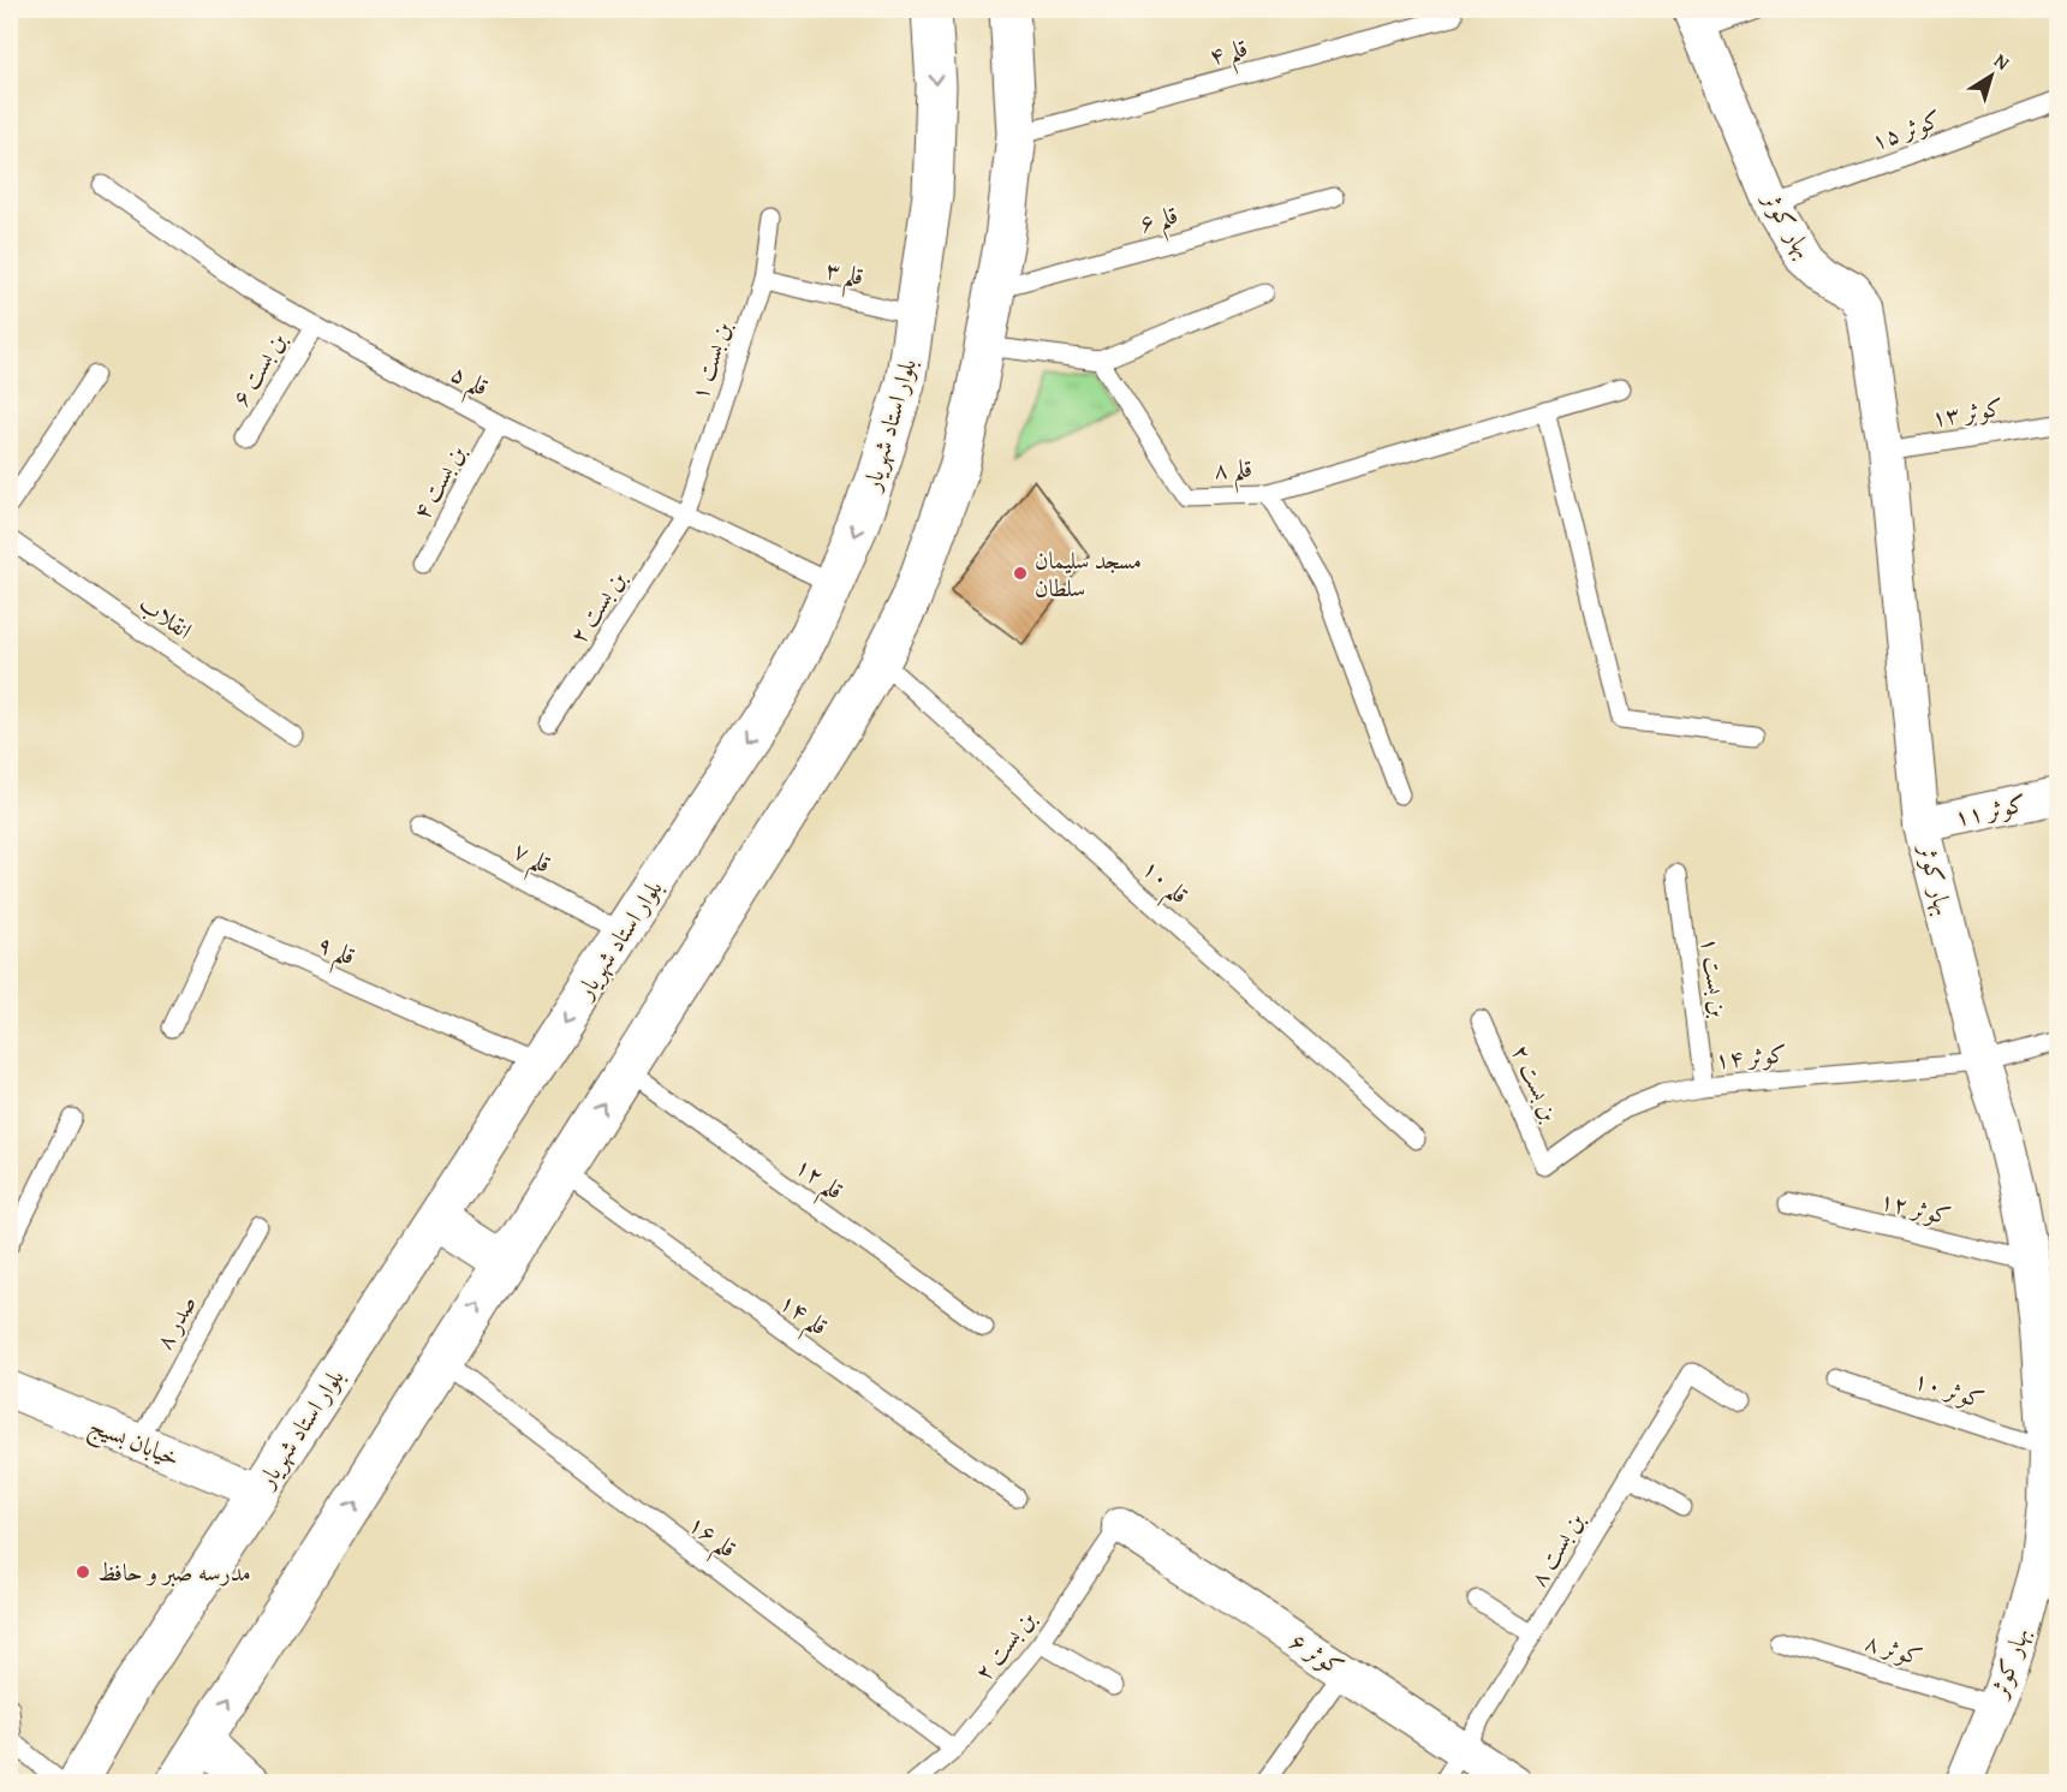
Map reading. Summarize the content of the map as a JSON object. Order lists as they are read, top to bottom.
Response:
{
  "streets": {
    "main road": ["بلوار استاد شهریار"],
    "street": [
      "بهار کوثر",
      "کوثر ۱۱",
      "خیابان بسیج",
      "کوثر ۶"
    ],
    "lane": [
      "قلم ۴",
      "کوثر ۱۵",
      "قلم ۶",
      "قلم ۳",
      "بن بست ۱",
      "بن بست ۶",
      "قلم ۵",
      "کوثر ۱۳",
      "قلم ۸",
      "بن بست ۴",
      "بن بست ۲",
      "انقلاب",
      "قلم ۷",
      "قلم ۱۰",
      "قلم ۹",
      "کوثر ۱۴",
      "قلم ۱۲",
      "کوثر ۱۲",
      "قلم ۱۴",
      "صدر ۸",
      "کوثر ۱۰",
      "قلم ۱۶",
      "بن بست ۸",
      "کوثر ۸"
    ]
  },
  "crossings": [
    ["کوثر ۱۵", "بهار کوثر"],
    ["بهار کوثر", "کوثر ۱۳"],
    ["بهار کوثر", "کوثر ۱۱"],
    ["بهار کوثر", "کوثر ۱۴"],
    ["بهار کوثر", "کوثر ۱۲"],
    ["بهار کوثر", "کوثر ۱۰"],
    ["بهار کوثر", "کوثر ۸"],
    ["قلم ۳", "بن بست ۱"],
    ["قلم ۳", "بلوار استاد شهریار"],
    ["بن بست ۱", "قلم ۵"],
    ["بن بست ۱", "بن بست ۲"],
    ["بن بست ۱", "کوثر ۱۴"],
    ["بن بست ۶", "قلم ۵"],
    ["قلم ۵", "بلوار استاد شهریار"],
    ["قلم ۵", "بن بست ۴"],
    ["قلم ۵", "بن بست ۲"],
    ["بلوار استاد شهریار", "قلم ۷"],
    ["بلوار استاد شهریار", "قلم ۹"],
    ["بلوار استاد شهریار", "خیابان بسیج"],
    ["بن بست ۲", "کوثر ۱۴"],
    ["بن بست ۲", "قلم ۱۶"],
    ["بن بست ۲", "کوثر ۶"],
    ["صدر ۸", "خیابان بسیج"],
    ["بن بست ۸", "کوثر ۶"]
  ],
  "places": ["مسجد سلیمان سلطان", "مدرسه صبر و حافظ"],
  "north": "top right"
}
